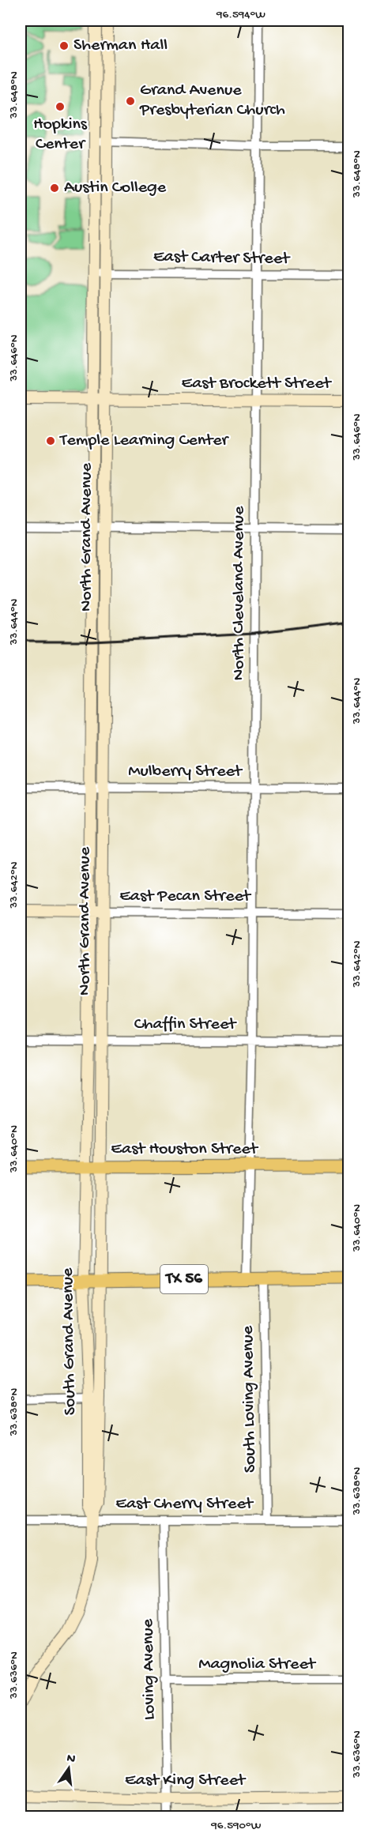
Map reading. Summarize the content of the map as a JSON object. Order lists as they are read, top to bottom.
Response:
{
  "streets": {
    "main road": [
      "East Brockett Street",
      "North Grand Avenue",
      "East Pecan Street",
      "East Houston Street",
      "TX 56",
      "South Grand Avenue",
      "East King Street"
    ],
    "street": [
      "East Carter Street",
      "North Cleveland Avenue",
      "Mulberry Street",
      "Chaffin Street",
      "South Loving Avenue",
      "East Cherry Street",
      "Magnolia Street",
      "Loving Avenue"
    ]
  },
  "crossings": [
    ["East Carter Street", "North Grand Avenue"],
    ["East Carter Street", "North Cleveland Avenue"],
    ["East Brockett Street", "North Grand Avenue"],
    ["East Brockett Street", "North Cleveland Avenue"],
    ["North Grand Avenue", "Mulberry Street"],
    ["North Grand Avenue", "East Pecan Street"],
    ["North Grand Avenue", "Chaffin Street"],
    ["North Grand Avenue", "East Houston Street"],
    ["North Grand Avenue", "South Grand Avenue"],
    ["North Cleveland Avenue", "Mulberry Street"],
    ["North Cleveland Avenue", "East Pecan Street"],
    ["North Cleveland Avenue", "Chaffin Street"],
    ["North Cleveland Avenue", "East Houston Street"],
    ["North Cleveland Avenue", "TX 56"],
    ["East Houston Street", "South Grand Avenue"],
    ["TX 56", "South Grand Avenue"],
    ["TX 56", "South Loving Avenue"],
    ["South Grand Avenue", "East Cherry Street"],
    ["South Loving Avenue", "East Cherry Street"],
    ["East Cherry Street", "Loving Avenue"],
    ["Magnolia Street", "Loving Avenue"],
    ["Loving Avenue", "East King Street"]
  ],
  "places": [
    "Sherman Hall",
    "Grand Avenue Presbyterian Church",
    "Hopkins Center",
    "Austin College",
    "Temple Learning Center"
  ],
  "north": "top",
  "coordinates": [
    "96.594°W",
    "33.648°N",
    "33.646°N",
    "33.644°N",
    "33.642°N",
    "33.640°N",
    "33.638°N",
    "33.636°N",
    "96.590°W"
  ]
}
